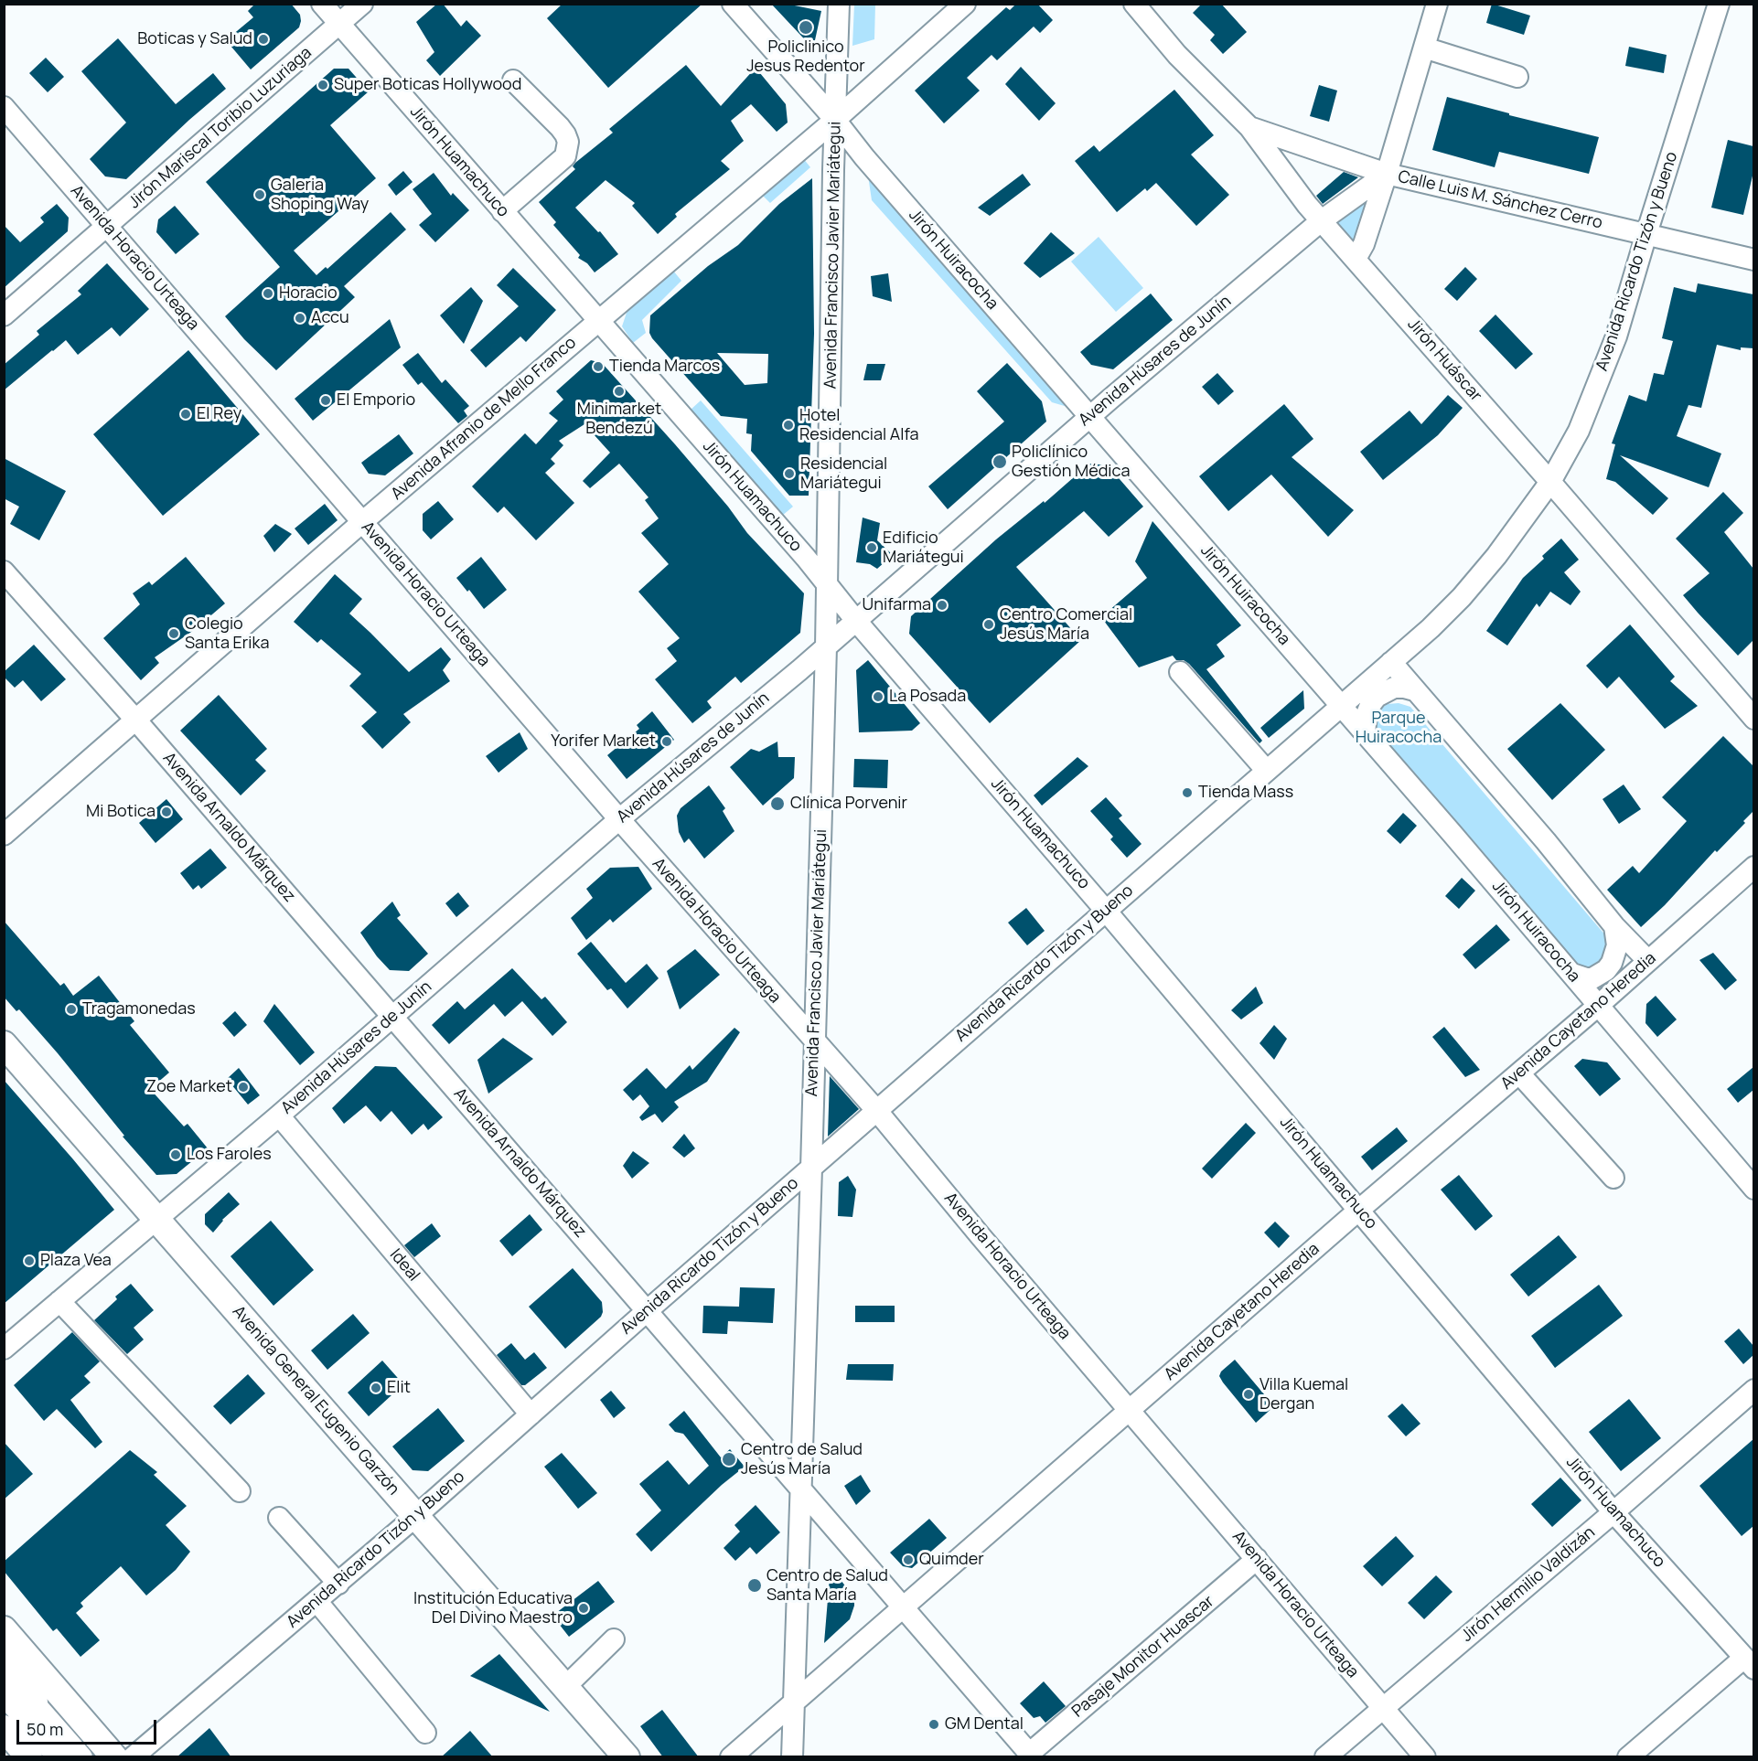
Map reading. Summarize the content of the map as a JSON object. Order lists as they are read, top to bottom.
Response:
{
  "streets": {
    "main road": ["Avenida General Eugenio Garzón"],
    "street": [
      "Jirón Mariscal Toribio Luzuriaga",
      "Jirón Huamachuco",
      "Calle Luis M. Sánchez Cerro",
      "Avenida Francisco Javier Mariátegui",
      "Avenida Horacio Urteaga",
      "Jirón Huiracocha",
      "Avenida Ricardo Tizón y Bueno",
      "Jirón Huáscar",
      "Avenida Húsares de Junín",
      "Avenida Afranio de Mello Franco",
      "Avenida Arnaldo Márquez",
      "Avenida Cayetano Heredia",
      "Ideal",
      "Jirón Hermilio Valdizán",
      "Pasaje Monitor Huascar"
    ]
  },
  "crossings": [
    ["Jirón Mariscal Toribio Luzuriaga", "Jirón Huamachuco"],
    ["Jirón Mariscal Toribio Luzuriaga", "Avenida Horacio Urteaga"],
    ["Jirón Huamachuco", "Avenida Francisco Javier Mariátegui"],
    ["Jirón Huamachuco", "Avenida Ricardo Tizón y Bueno"],
    ["Jirón Huamachuco", "Avenida Húsares de Junín"],
    ["Jirón Huamachuco", "Avenida Afranio de Mello Franco"],
    ["Jirón Huamachuco", "Avenida Cayetano Heredia"],
    ["Jirón Huamachuco", "Jirón Hermilio Valdizán"],
    ["Calle Luis M. Sánchez Cerro", "Avenida Ricardo Tizón y Bueno"],
    ["Calle Luis M. Sánchez Cerro", "Jirón Huáscar"],
    ["Calle Luis M. Sánchez Cerro", "Avenida Húsares de Junín"],
    ["Avenida Francisco Javier Mariátegui", "Avenida Horacio Urteaga"],
    ["Avenida Francisco Javier Mariátegui", "Jirón Huiracocha"],
    ["Avenida Francisco Javier Mariátegui", "Avenida Ricardo Tizón y Bueno"],
    ["Avenida Francisco Javier Mariátegui", "Avenida Húsares de Junín"],
    ["Avenida Francisco Javier Mariátegui", "Avenida Afranio de Mello Franco"],
    ["Avenida Francisco Javier Mariátegui", "Avenida Arnaldo Márquez"],
    ["Avenida Francisco Javier Mariátegui", "Avenida Cayetano Heredia"],
    ["Avenida Horacio Urteaga", "Avenida Ricardo Tizón y Bueno"],
    ["Avenida Horacio Urteaga", "Avenida Húsares de Junín"],
    ["Avenida Horacio Urteaga", "Avenida Afranio de Mello Franco"],
    ["Avenida Horacio Urteaga", "Avenida Cayetano Heredia"],
    ["Avenida Horacio Urteaga", "Jirón Hermilio Valdizán"],
    ["Avenida Horacio Urteaga", "Pasaje Monitor Huascar"],
    ["Jirón Huiracocha", "Avenida Ricardo Tizón y Bueno"],
    ["Jirón Huiracocha", "Avenida Húsares de Junín"],
    ["Jirón Huiracocha", "Avenida Afranio de Mello Franco"],
    ["Jirón Huiracocha", "Avenida Cayetano Heredia"],
    ["Avenida Ricardo Tizón y Bueno", "Jirón Huáscar"],
    ["Avenida Ricardo Tizón y Bueno", "Avenida Arnaldo Márquez"],
    ["Avenida Ricardo Tizón y Bueno", "Ideal"],
    ["Avenida Ricardo Tizón y Bueno", "Avenida General Eugenio Garzón"],
    ["Jirón Huáscar", "Avenida Húsares de Junín"],
    ["Avenida Húsares de Junín", "Avenida Arnaldo Márquez"],
    ["Avenida Húsares de Junín", "Ideal"],
    ["Avenida Húsares de Junín", "Avenida General Eugenio Garzón"],
    ["Avenida Afranio de Mello Franco", "Avenida Arnaldo Márquez"],
    ["Avenida Arnaldo Márquez", "Avenida Cayetano Heredia"],
    ["Avenida Arnaldo Márquez", "Pasaje Monitor Huascar"]
  ],
  "parks": ["Parque Huiracocha"],
  "places": [
    "Policlinico Jesus Redentor",
    "Boticas y Salud",
    "Super Boticas Hollywood",
    "Galeria Shoping Way",
    "Horacio",
    "Accu",
    "Tienda Marcos",
    "Minimarket Bendezú",
    "El Emporio",
    "El Rey",
    "Hotel Residencial Alfa",
    "Policlínico Gestión Médica",
    "Residencial Mariátegui",
    "Edificio Mariátegui",
    "Unifarma",
    "Centro Comercial Jesús María",
    "Colegio Santa Erika",
    "La Posada",
    "Yorifer Market",
    "Tienda Mass",
    "Clínica Porvenir",
    "Mi Botica",
    "Tragamonedas",
    "Zoe Market",
    "Los Faroles",
    "Plaza Vea",
    "Elit",
    "Villa Kuemal Dergan",
    "Centro de Salud Jesús María",
    "Quimder",
    "Centro de Salud Santa María",
    "Institución Educativa Del Divino Maestro",
    "GM Dental"
  ],
  "scale_bar": "50 m"
}
